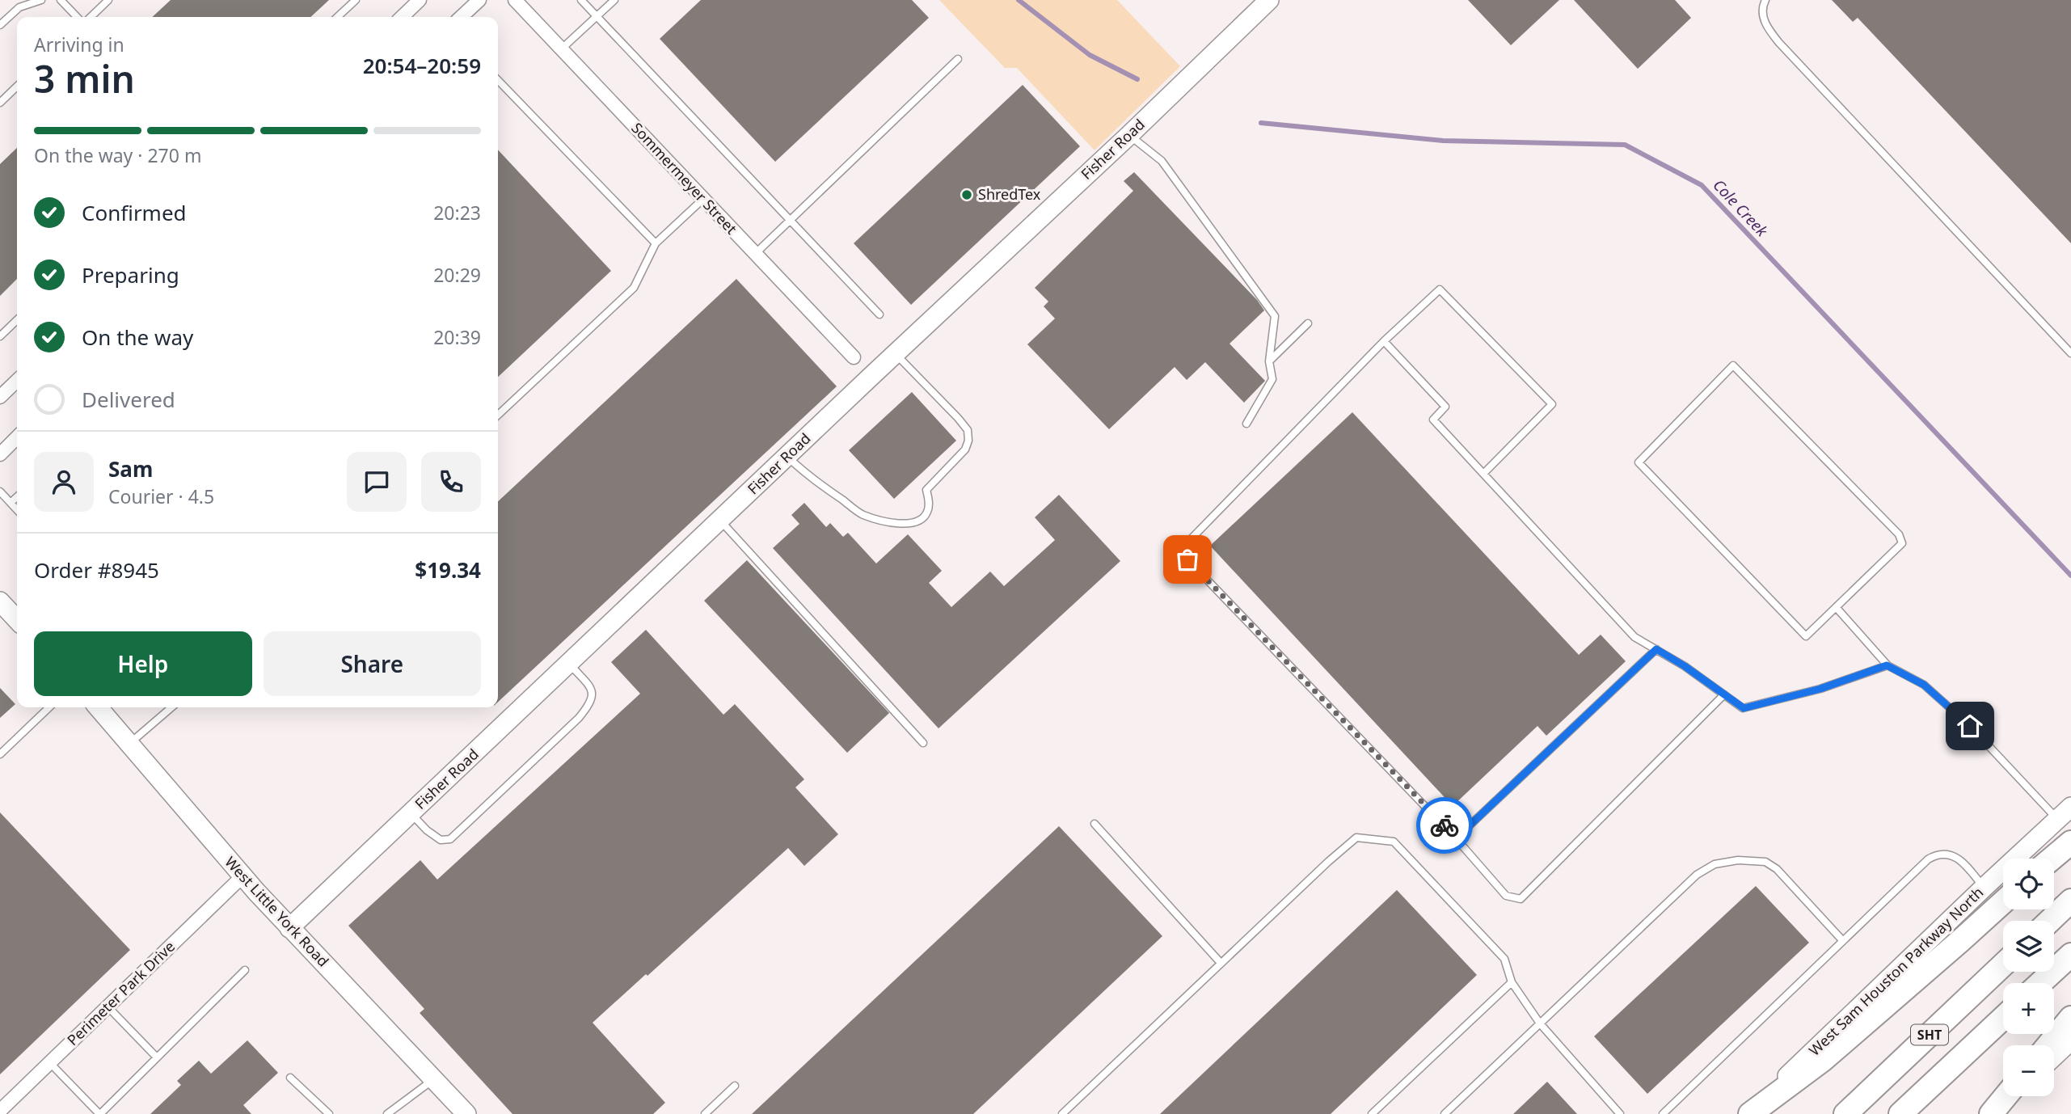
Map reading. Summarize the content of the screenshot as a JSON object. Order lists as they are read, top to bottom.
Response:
{
  "streets": {
    "highway": ["SHT"],
    "street": [
      "Fisher Road",
      "Sommermeyer Street",
      "West Little York Road",
      "West Sam Houston Parkway North",
      "Perimeter Park Drive"
    ]
  },
  "crossings": [
    ["Fisher Road", "West Little York Road"],
    ["West Little York Road", "Perimeter Park Drive"]
  ],
  "water": ["Cole Creek"],
  "places": ["ShredTex"],
  "page": {
    "heading": ["3 min", "Arriving in", "20:54–20:59"],
    "panel": [
      "Sam",
      "Courier · 4.5",
      "Order #8945",
      "$19.34"
    ],
    "bar": "On the way · 270 m",
    "list": [
      ["Confirmed", "20:23"],
      ["Preparing", "20:29"],
      ["On the way", "20:39"],
      "Delivered"
    ],
    "buttons": ["Help", "Share"],
    "map_buttons": ["+", "−"]
  }
}
